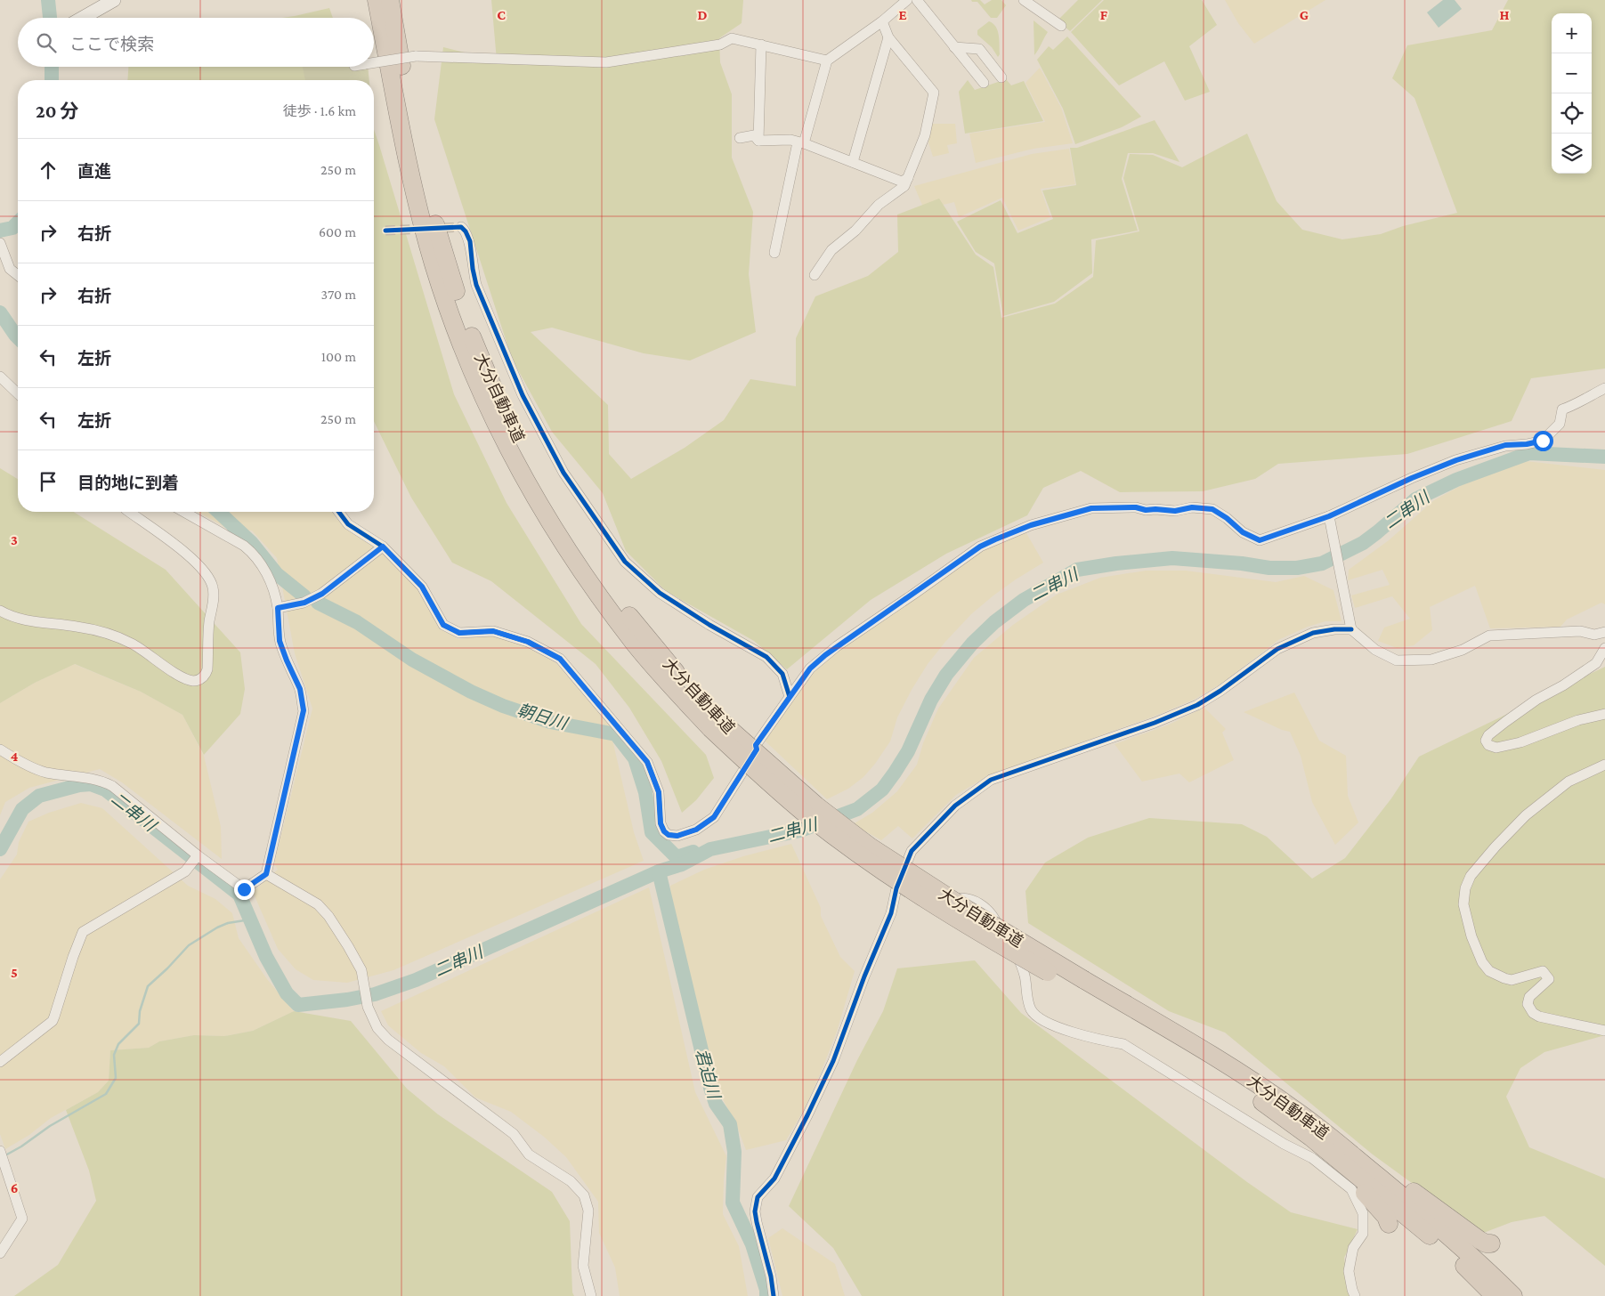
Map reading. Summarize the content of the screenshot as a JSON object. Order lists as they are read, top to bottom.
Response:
{
  "streets": {
    "highway": ["大分自動車道"]
  },
  "water": ["二串川", "朝日川", "君迫川"],
  "page": {
    "map_buttons": ["+", "−"],
    "search": "ここで検索",
    "heading": ["20 分", "徒歩 · 1.6 km"],
    "list": [
      ["直進", "250 m"],
      ["右折", "600 m"],
      ["右折", "370 m"],
      ["左折", "100 m"],
      ["左折", "250 m"],
      "目的地に到着"
    ]
  },
  "grid": {
    "columns": [
      "C",
      "D",
      "E",
      "F",
      "G",
      "H"
    ],
    "rows": [
      "3",
      "4",
      "5",
      "6"
    ]
  }
}
